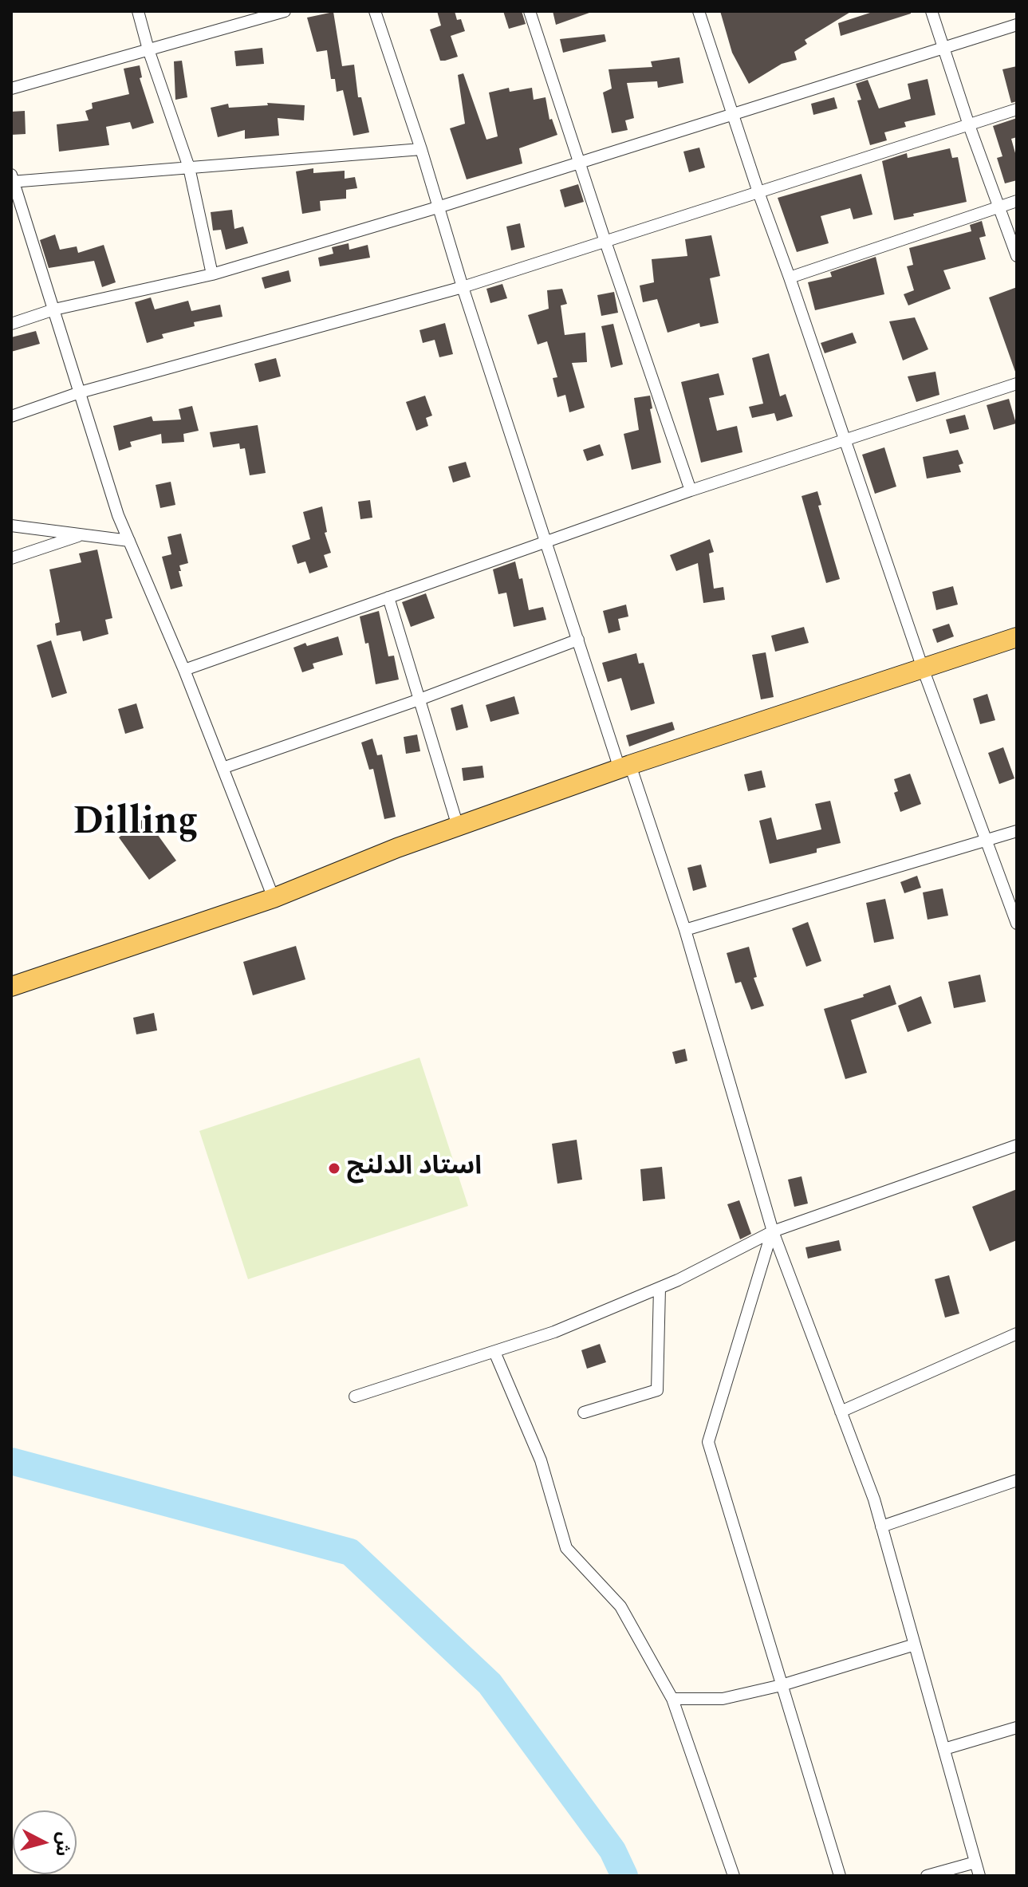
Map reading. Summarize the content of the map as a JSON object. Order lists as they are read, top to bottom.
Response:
{
  "districts": ["Dilling"],
  "places": ["استاد الدلنج"],
  "north": "right"
}
